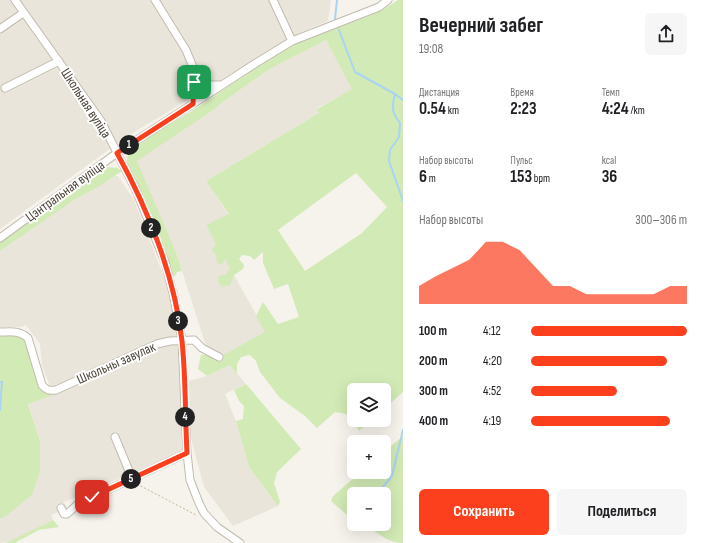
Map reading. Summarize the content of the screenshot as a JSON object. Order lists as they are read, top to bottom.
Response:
{
  "streets": {
    "street": ["Школьная вуліца", "Цэнтральная вуліца", "Школьны завулак"]
  },
  "crossings": [
    ["Школьная вуліца", "Цэнтральная вуліца"],
    ["Школьная вуліца", "Школьны завулак"]
  ],
  "page": {
    "heading": ["Вечерний забег", "19:08"],
    "stats": [
      ["Дистанция", "0.54 km"],
      ["Время", "2:23"],
      ["Темп", "4:24 /km"],
      ["Набор высоты", "6 m"],
      ["Пульс", "153 bpm"],
      ["kcal", "36"]
    ],
    "pins": [
      "1",
      "2",
      "3",
      "4",
      "5"
    ],
    "chart": ["Набор высоты", "300–306 m"],
    "list": [
      {
        "name": "100 m",
        "note": "4:12"
      },
      {
        "name": "200 m",
        "note": "4:20"
      },
      {
        "name": "300 m",
        "note": "4:52"
      },
      {
        "name": "400 m",
        "note": "4:19"
      }
    ],
    "map_buttons": ["+", "−"],
    "buttons": ["Сохранить", "Поделиться"]
  }
}
